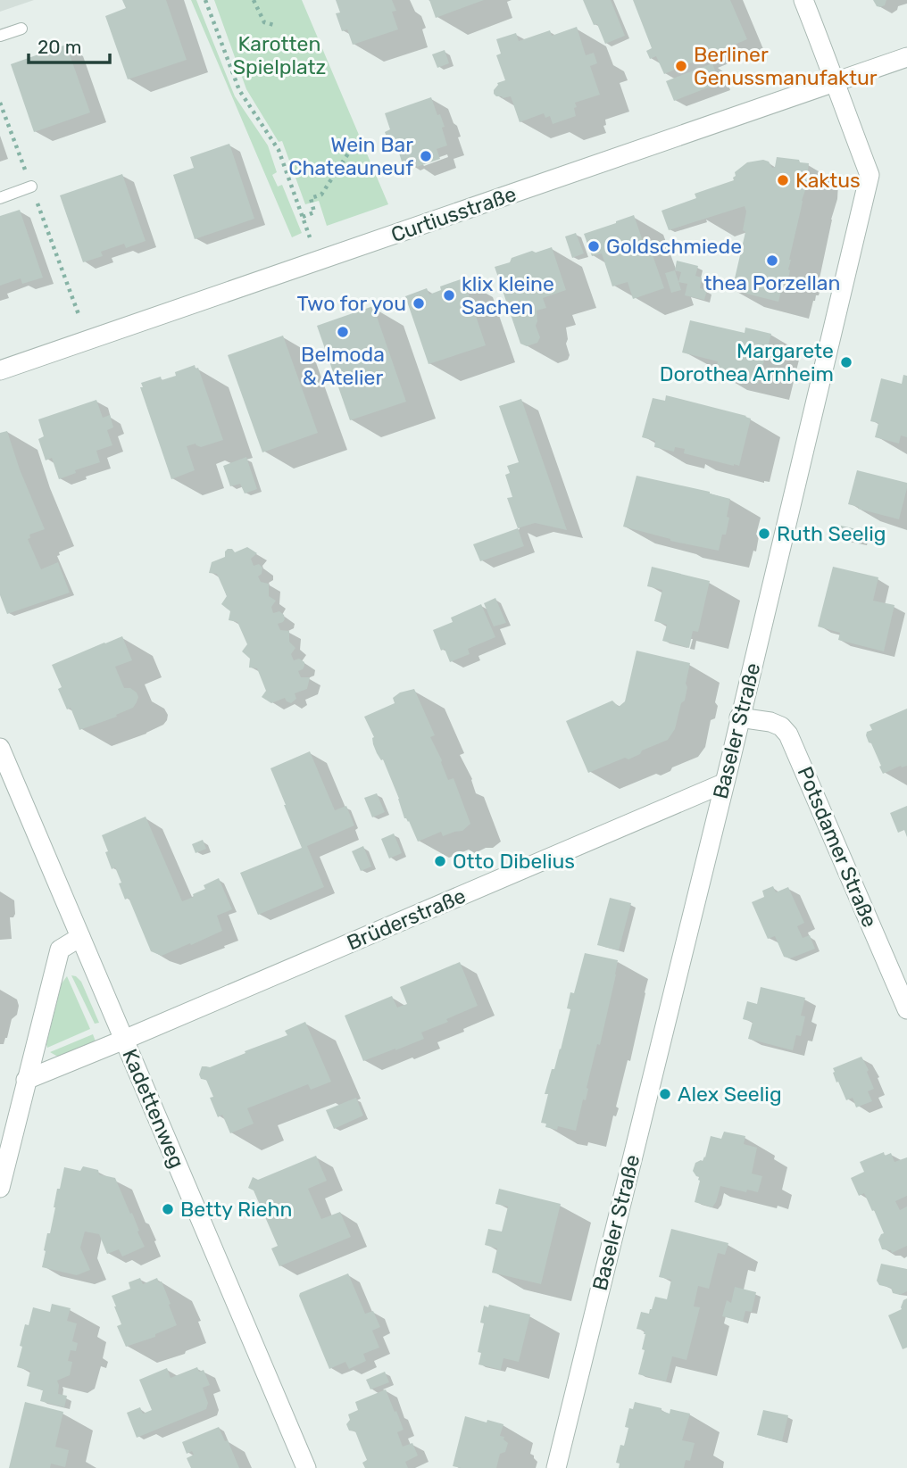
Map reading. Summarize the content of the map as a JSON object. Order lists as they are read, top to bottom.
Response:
{
  "streets": {
    "street": [
      "Curtiusstraße",
      "Baseler Straße",
      "Potsdamer Straße",
      "Brüderstraße",
      "Kadettenweg"
    ]
  },
  "crossings": [
    ["Curtiusstraße", "Baseler Straße"],
    ["Baseler Straße", "Potsdamer Straße"],
    ["Baseler Straße", "Brüderstraße"],
    ["Brüderstraße", "Kadettenweg"]
  ],
  "parks": ["Karotten Spielplatz"],
  "places": [
    "Berliner Genussmanufaktur",
    "Wein Bar Chateauneuf",
    "Kaktus",
    "Goldschmiede",
    "thea Porzellan",
    "klix kleine Sachen",
    "Two for you",
    "Belmoda & Atelier",
    "Margarete Dorothea Arnheim",
    "Ruth Seelig",
    "Otto Dibelius",
    "Alex Seelig",
    "Betty Riehn"
  ],
  "scale_bar": "20 m"
}
